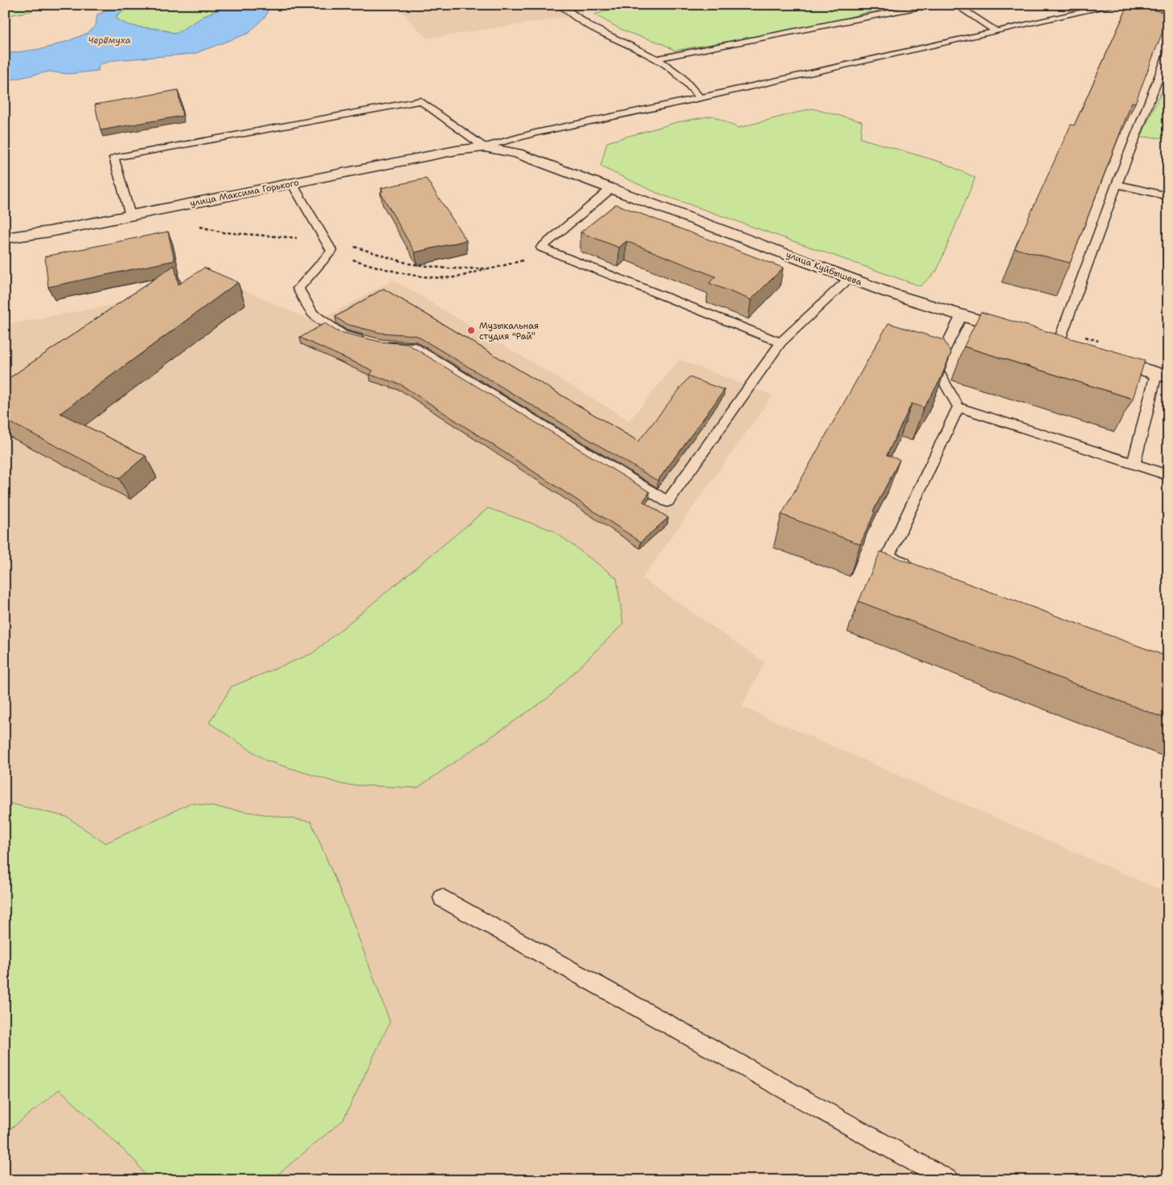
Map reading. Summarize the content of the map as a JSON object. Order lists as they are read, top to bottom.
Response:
{
  "streets": {
    "street": ["улица Максима Горького", "улица Куйбышева"]
  },
  "crossings": [
    ["улица Максима Горького", "улица Куйбышева"]
  ],
  "water": ["Черёмуха"],
  "places": ["Музыкальная студия \"Рай\""]
}
